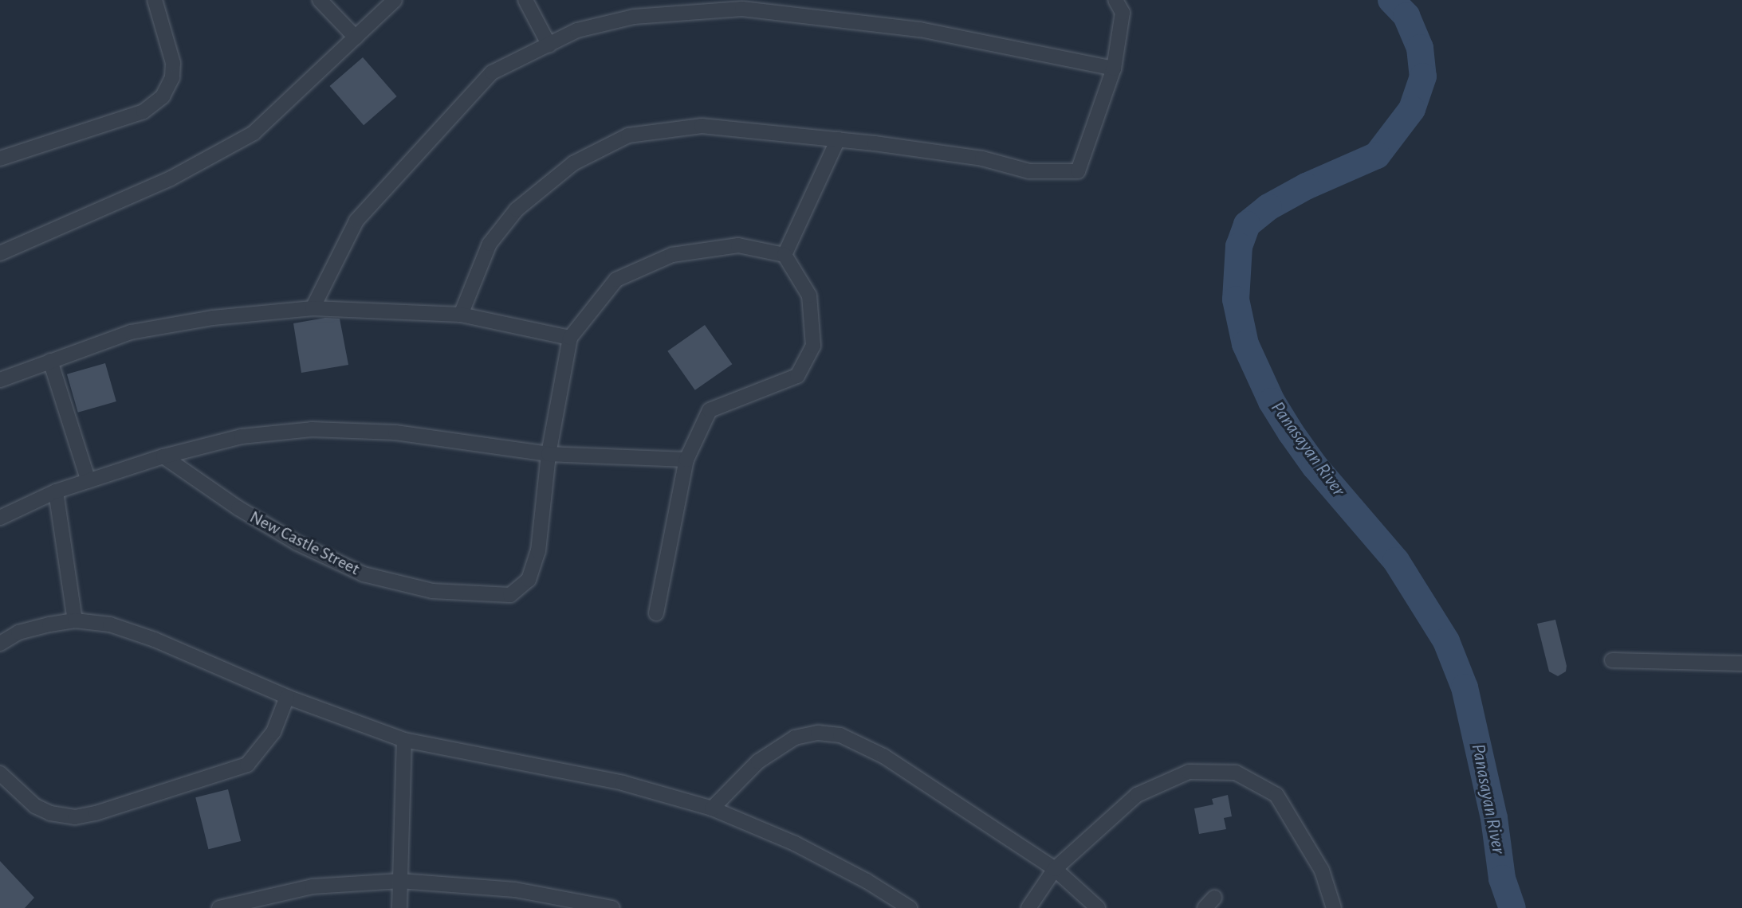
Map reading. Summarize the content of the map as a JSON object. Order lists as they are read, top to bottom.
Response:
{
  "streets": {
    "street": ["New Castle Street"]
  },
  "water": ["Panasayan River"]
}
